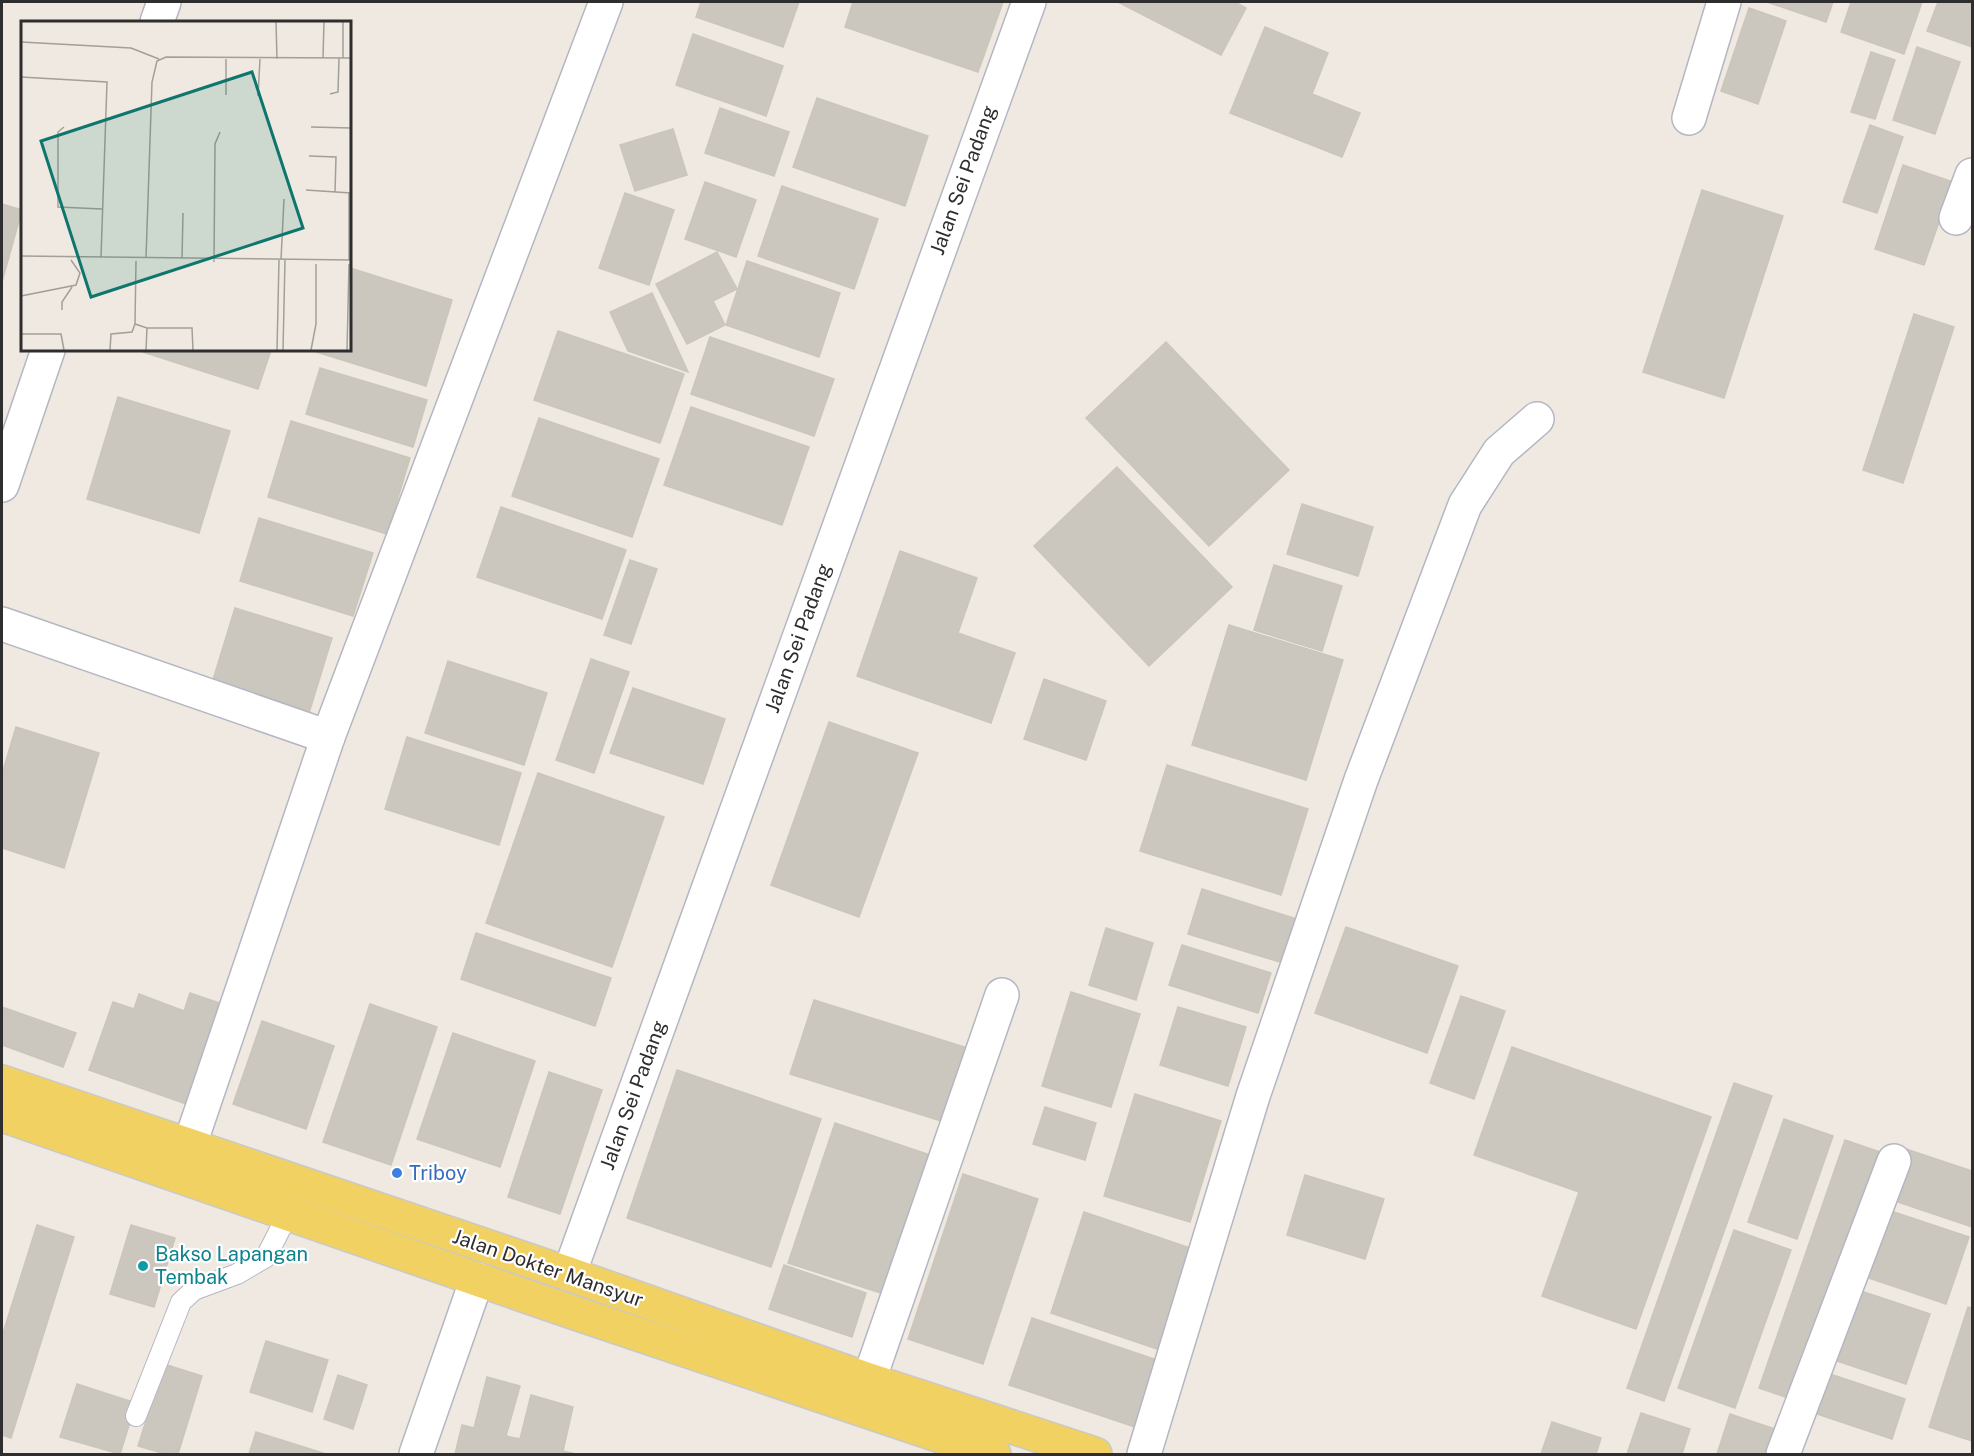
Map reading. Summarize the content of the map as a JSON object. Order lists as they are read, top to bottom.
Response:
{
  "streets": {
    "main road": ["Jalan Dokter Mansyur"],
    "street": ["Jalan Sei Padang"]
  },
  "crossings": [
    ["Jalan Sei Padang", "Jalan Dokter Mansyur"]
  ],
  "places": ["Triboy", "Bakso Lapangan Tembak"]
}
